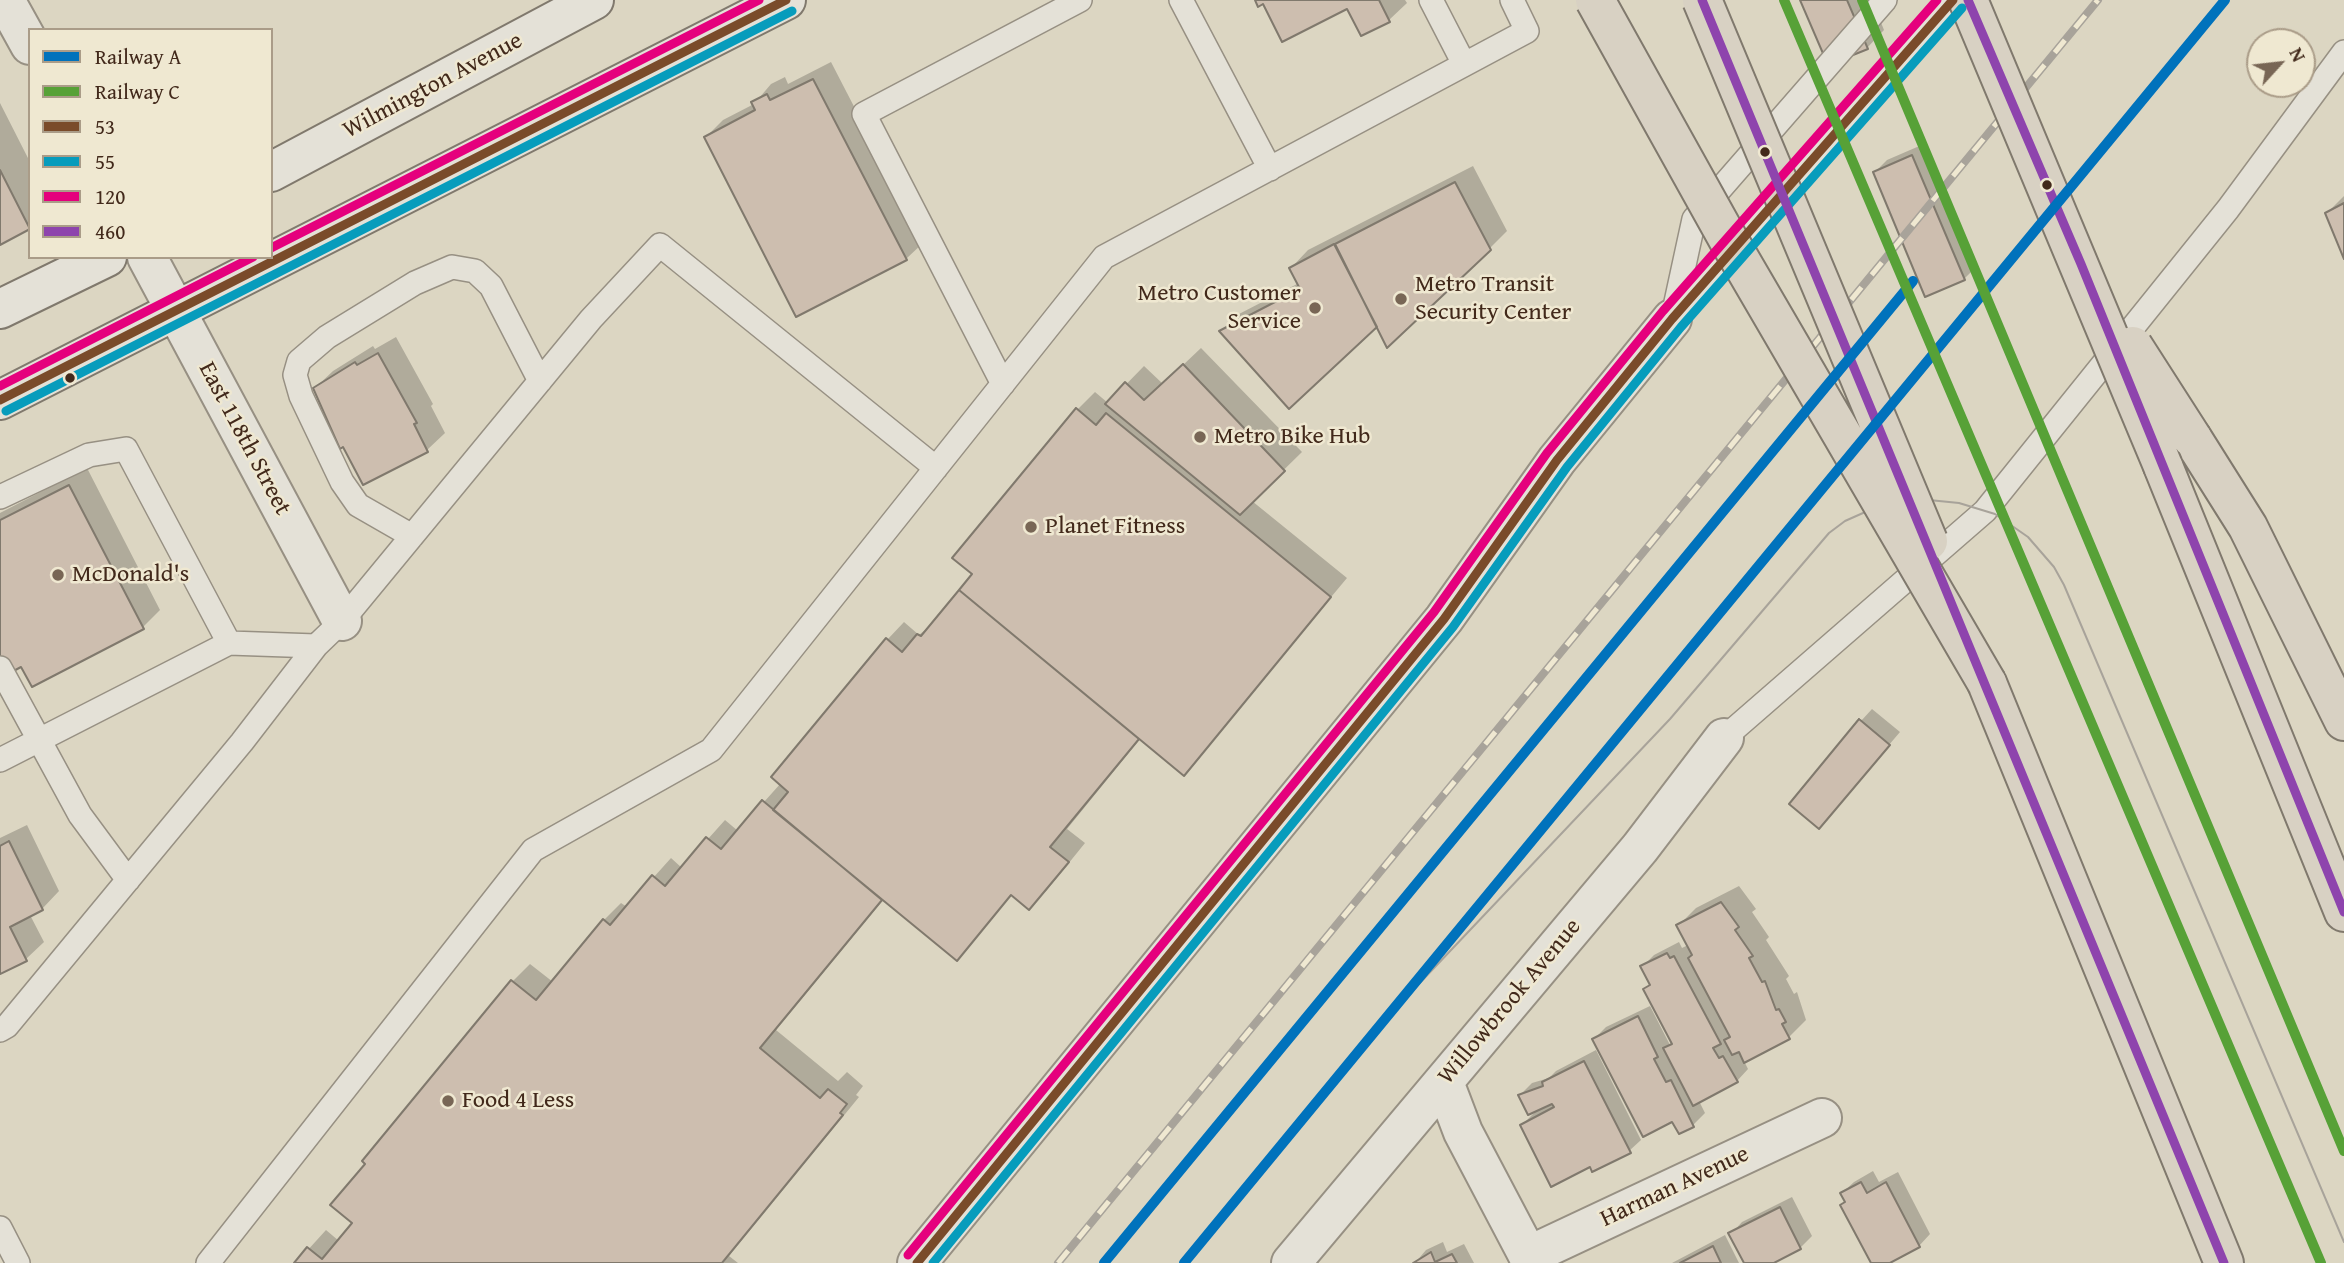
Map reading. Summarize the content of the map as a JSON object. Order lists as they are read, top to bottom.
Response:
{
  "streets": {
    "street": [
      "Wilmington Avenue",
      "East 118th Street",
      "Willowbrook Avenue",
      "Harman Avenue"
    ]
  },
  "places": [
    "Metro Transit Security Center",
    "Metro Customer Service",
    "Metro Bike Hub",
    "Planet Fitness",
    "McDonald's",
    "Food 4 Less"
  ],
  "lines": [
    "rail line A",
    "rail line C",
    "transit line 53",
    "transit line 120",
    "transit line 460",
    "transit line 55"
  ],
  "legend": [
    "Railway A",
    "Railway C",
    "53",
    "55",
    "120",
    "460"
  ],
  "north": "top right"
}
